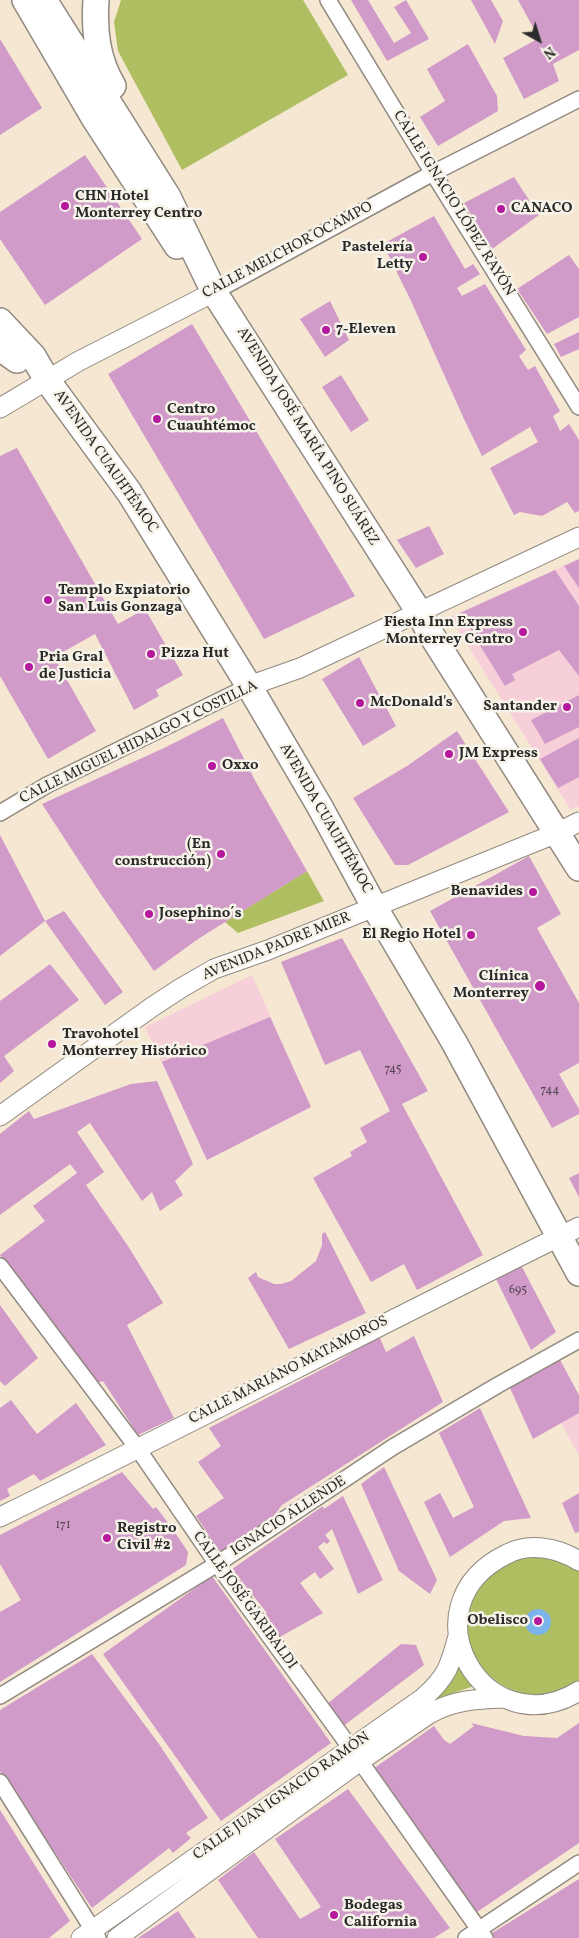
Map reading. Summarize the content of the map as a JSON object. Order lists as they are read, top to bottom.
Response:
{
  "streets": {
    "highway": ["AVENIDA JOSÉ MARÍA PINO SUÁREZ", "AVENIDA CUAUHTÉMOC"],
    "street": [
      "CALLE IGNACIO LÓPEZ RAYÓN",
      "CALLE MELCHOR OCAMPO",
      "CALLE MIGUEL HIDALGO Y COSTILLA",
      "AVENIDA PADRE MIER",
      "CALLE MARIANO MATAMOROS",
      "IGNACIO ALLENDE",
      "CALLE JOSÉ GARIBALDI",
      "CALLE JUAN IGNACIO RAMÓN"
    ]
  },
  "crossings": [
    ["CALLE IGNACIO LÓPEZ RAYÓN", "CALLE MELCHOR OCAMPO"],
    ["CALLE MELCHOR OCAMPO", "AVENIDA JOSÉ MARÍA PINO SUÁREZ"],
    ["CALLE MELCHOR OCAMPO", "AVENIDA CUAUHTÉMOC"],
    ["AVENIDA JOSÉ MARÍA PINO SUÁREZ", "CALLE MIGUEL HIDALGO Y COSTILLA"],
    ["AVENIDA JOSÉ MARÍA PINO SUÁREZ", "AVENIDA PADRE MIER"],
    ["AVENIDA CUAUHTÉMOC", "CALLE MIGUEL HIDALGO Y COSTILLA"],
    ["AVENIDA CUAUHTÉMOC", "AVENIDA PADRE MIER"],
    ["AVENIDA CUAUHTÉMOC", "CALLE MARIANO MATAMOROS"],
    ["CALLE MARIANO MATAMOROS", "CALLE JOSÉ GARIBALDI"],
    ["IGNACIO ALLENDE", "CALLE JOSÉ GARIBALDI"],
    ["CALLE JOSÉ GARIBALDI", "CALLE JUAN IGNACIO RAMÓN"]
  ],
  "places": [
    "CHN Hotel Monterrey Centro",
    "CANACO",
    "Pastelería Letty",
    "7-Eleven",
    "Centro Cuauhtémoc",
    "Templo Expiatorio San Luis Gonzaga",
    "Fiesta Inn Express Monterrey Centro",
    "Pizza Hut",
    "Pria Gral de Justicia",
    "McDonald's",
    "Santander",
    "JM Express",
    "Oxxo",
    "(En construcción)",
    "Benavides",
    "Josephino´s",
    "El Regio Hotel",
    "Clínica Monterrey",
    "Travohotel Monterrey Histórico",
    "Registro Civil #2",
    "Obelisco",
    "Bodegas California"
  ],
  "house_numbers": [
    "745",
    "744",
    "695",
    "171"
  ],
  "north": "bottom right"
}
